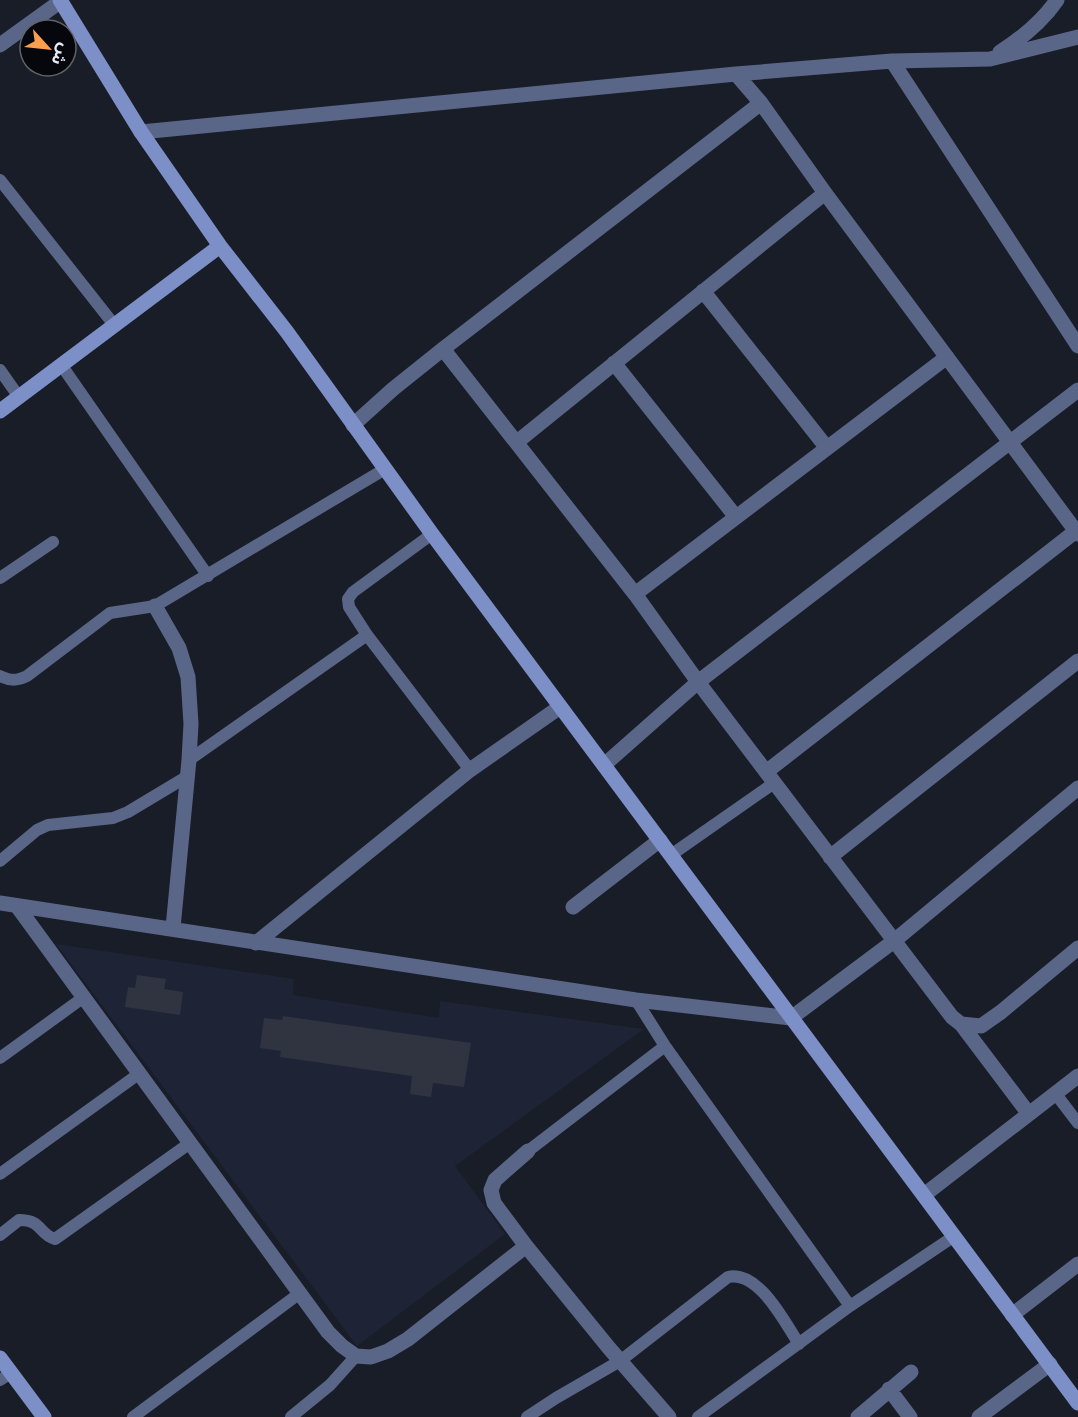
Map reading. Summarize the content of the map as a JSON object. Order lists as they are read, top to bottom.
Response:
{
  "north": "bottom right"
}
